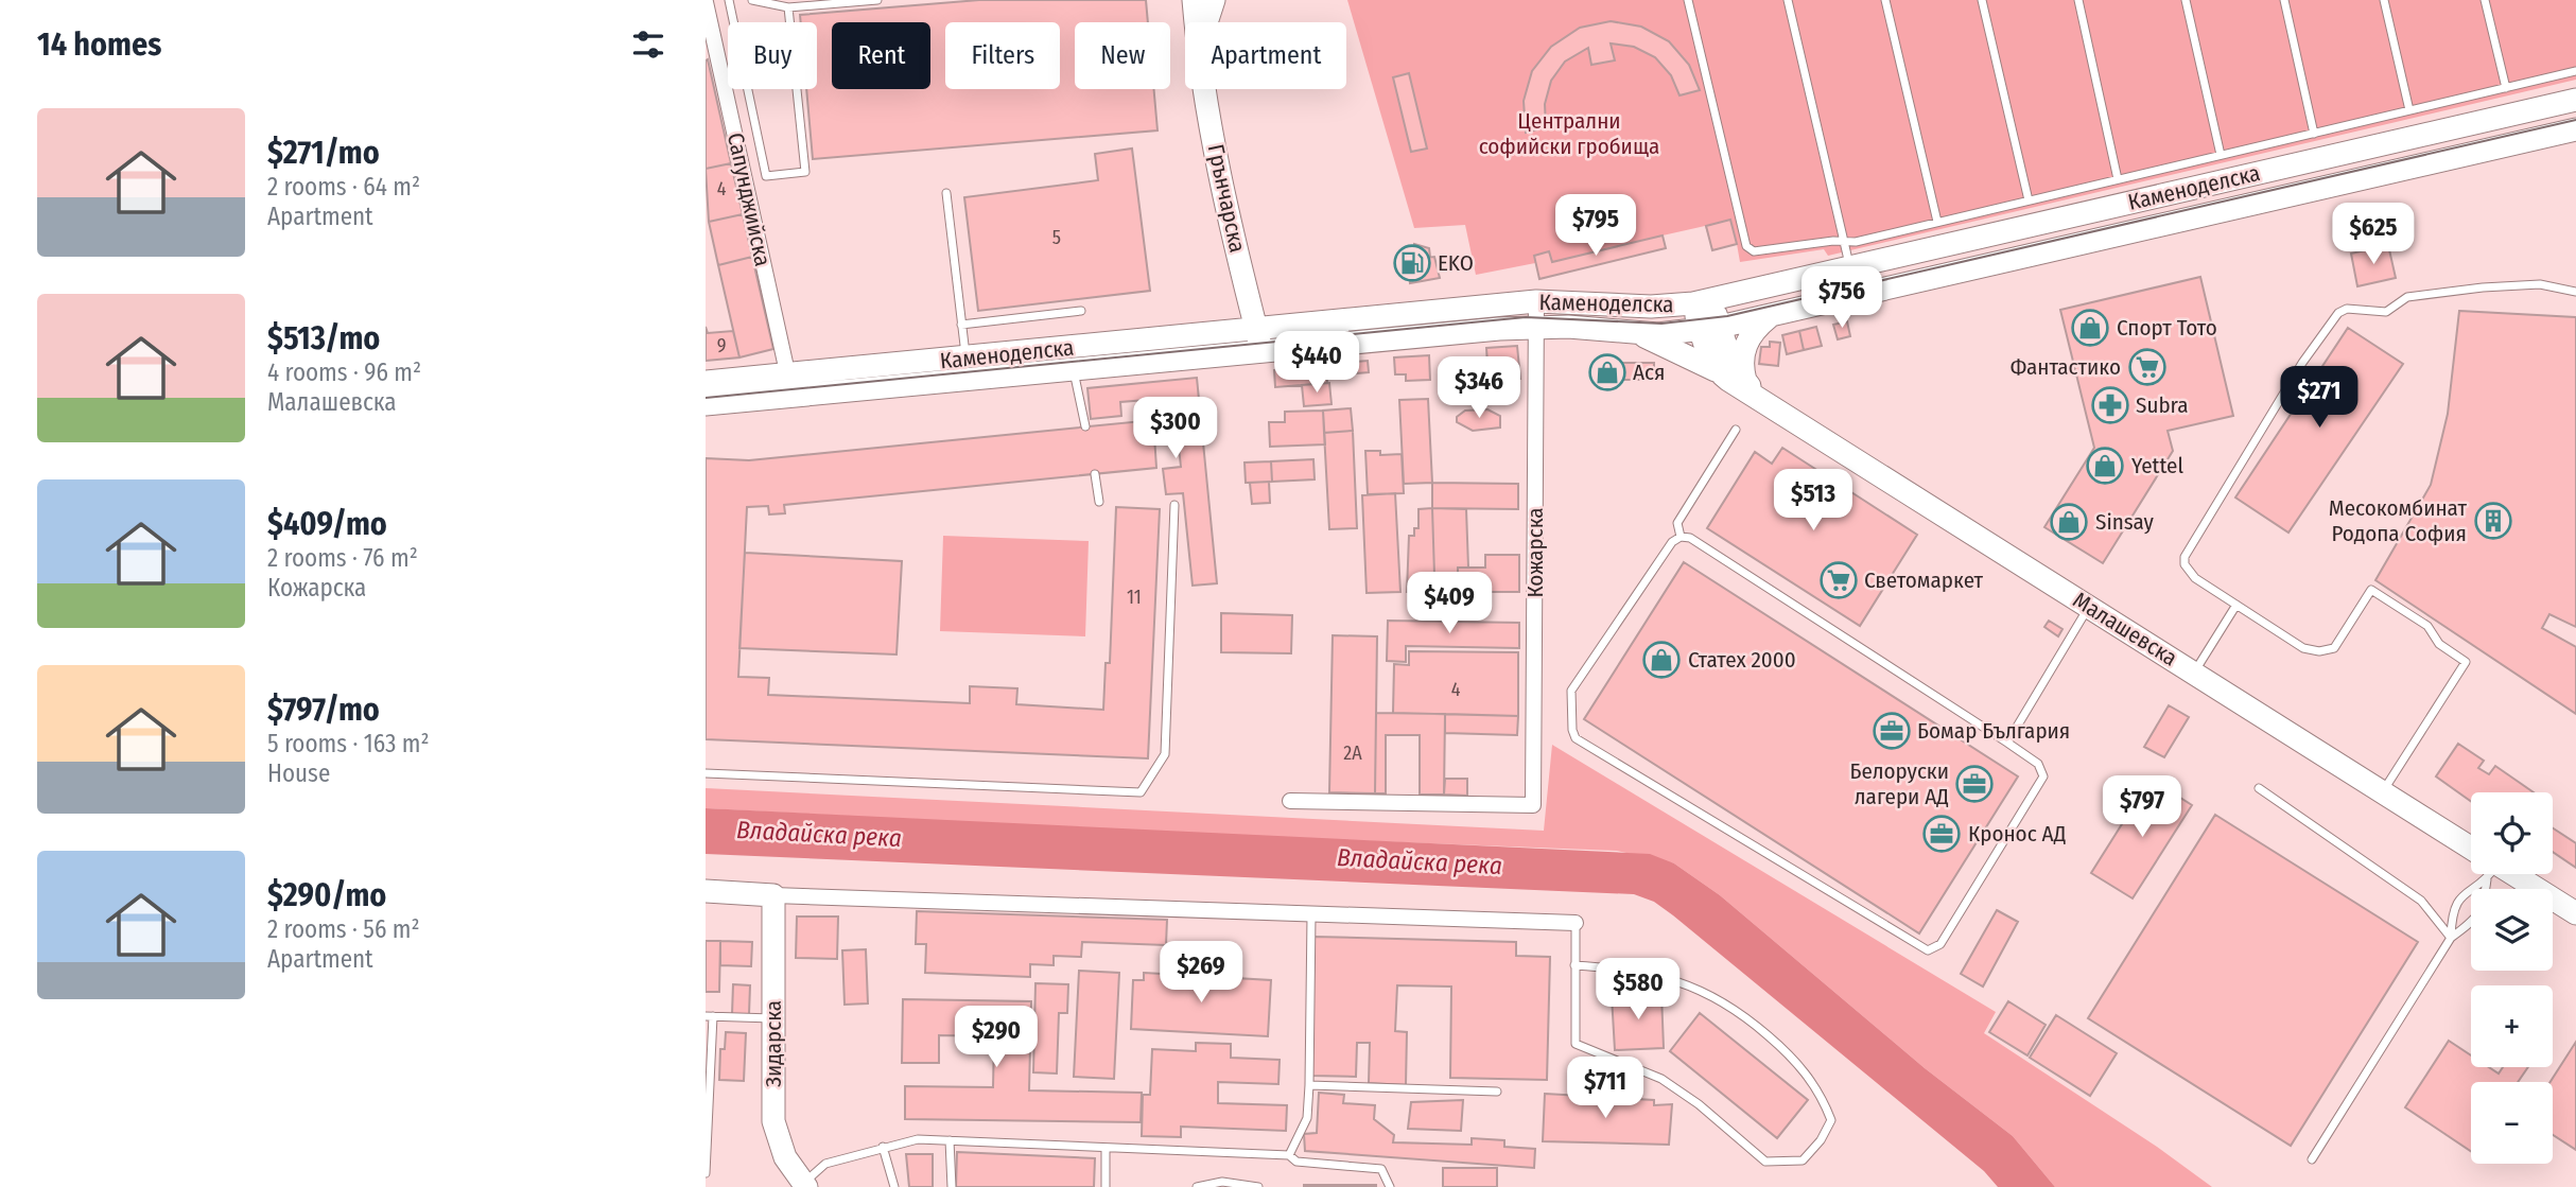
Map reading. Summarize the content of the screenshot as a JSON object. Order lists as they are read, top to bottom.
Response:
{
  "streets": {
    "street": [
      "Каменоделска",
      "Грънчарска",
      "Сапунджийска",
      "Кожарска",
      "Малашевска",
      "Зидарска"
    ]
  },
  "crossings": [
    ["Каменоделска", "Грънчарска"],
    ["Каменоделска", "Сапунджийска"],
    ["Каменоделска", "Кожарска"],
    ["Каменоделска", "Малашевска"]
  ],
  "water": ["Владайска река"],
  "parks": ["Централни софийски гробища"],
  "places": {
    "fuel station": ["EKO"],
    "shop": [
      "Спорт Тото",
      "Ася",
      "Yettel",
      "Sinsay",
      "Статех 2000"
    ],
    "supermarket": ["Фантастико", "Светомаркет"],
    "pharmacy": ["Subra"],
    "building": ["Месокомбинат Родопа София"],
    "office": ["Бомар България", "Белоруски лагери АД", "Кронос АД"]
  },
  "house_numbers": [
    "4",
    "5",
    "9",
    "11",
    "4",
    "2А"
  ],
  "page": {
    "heading": "14 homes",
    "chip": [
      "Buy",
      "Rent",
      "Filters",
      "New",
      "Apartment"
    ],
    "list": [
      {
        "name": "$271/mo",
        "note": "2 rooms · 64 m² · Apartment"
      },
      {
        "name": "$513/mo",
        "note": "4 rooms · 96 m² · Малашевска"
      },
      {
        "name": "$409/mo",
        "note": "2 rooms · 76 m² · Кожарска"
      },
      {
        "name": "$797/mo",
        "note": "5 rooms · 163 m² · House"
      },
      {
        "name": "$290/mo",
        "note": "2 rooms · 56 m² · Apartment"
      }
    ],
    "price": [
      "$795",
      "$625",
      "$756",
      "$440",
      "$346",
      "$271",
      "$300",
      "$513",
      "$409",
      "$797",
      "$269",
      "$580",
      "$290",
      "$711"
    ],
    "map_buttons": ["+", "−"]
  }
}
